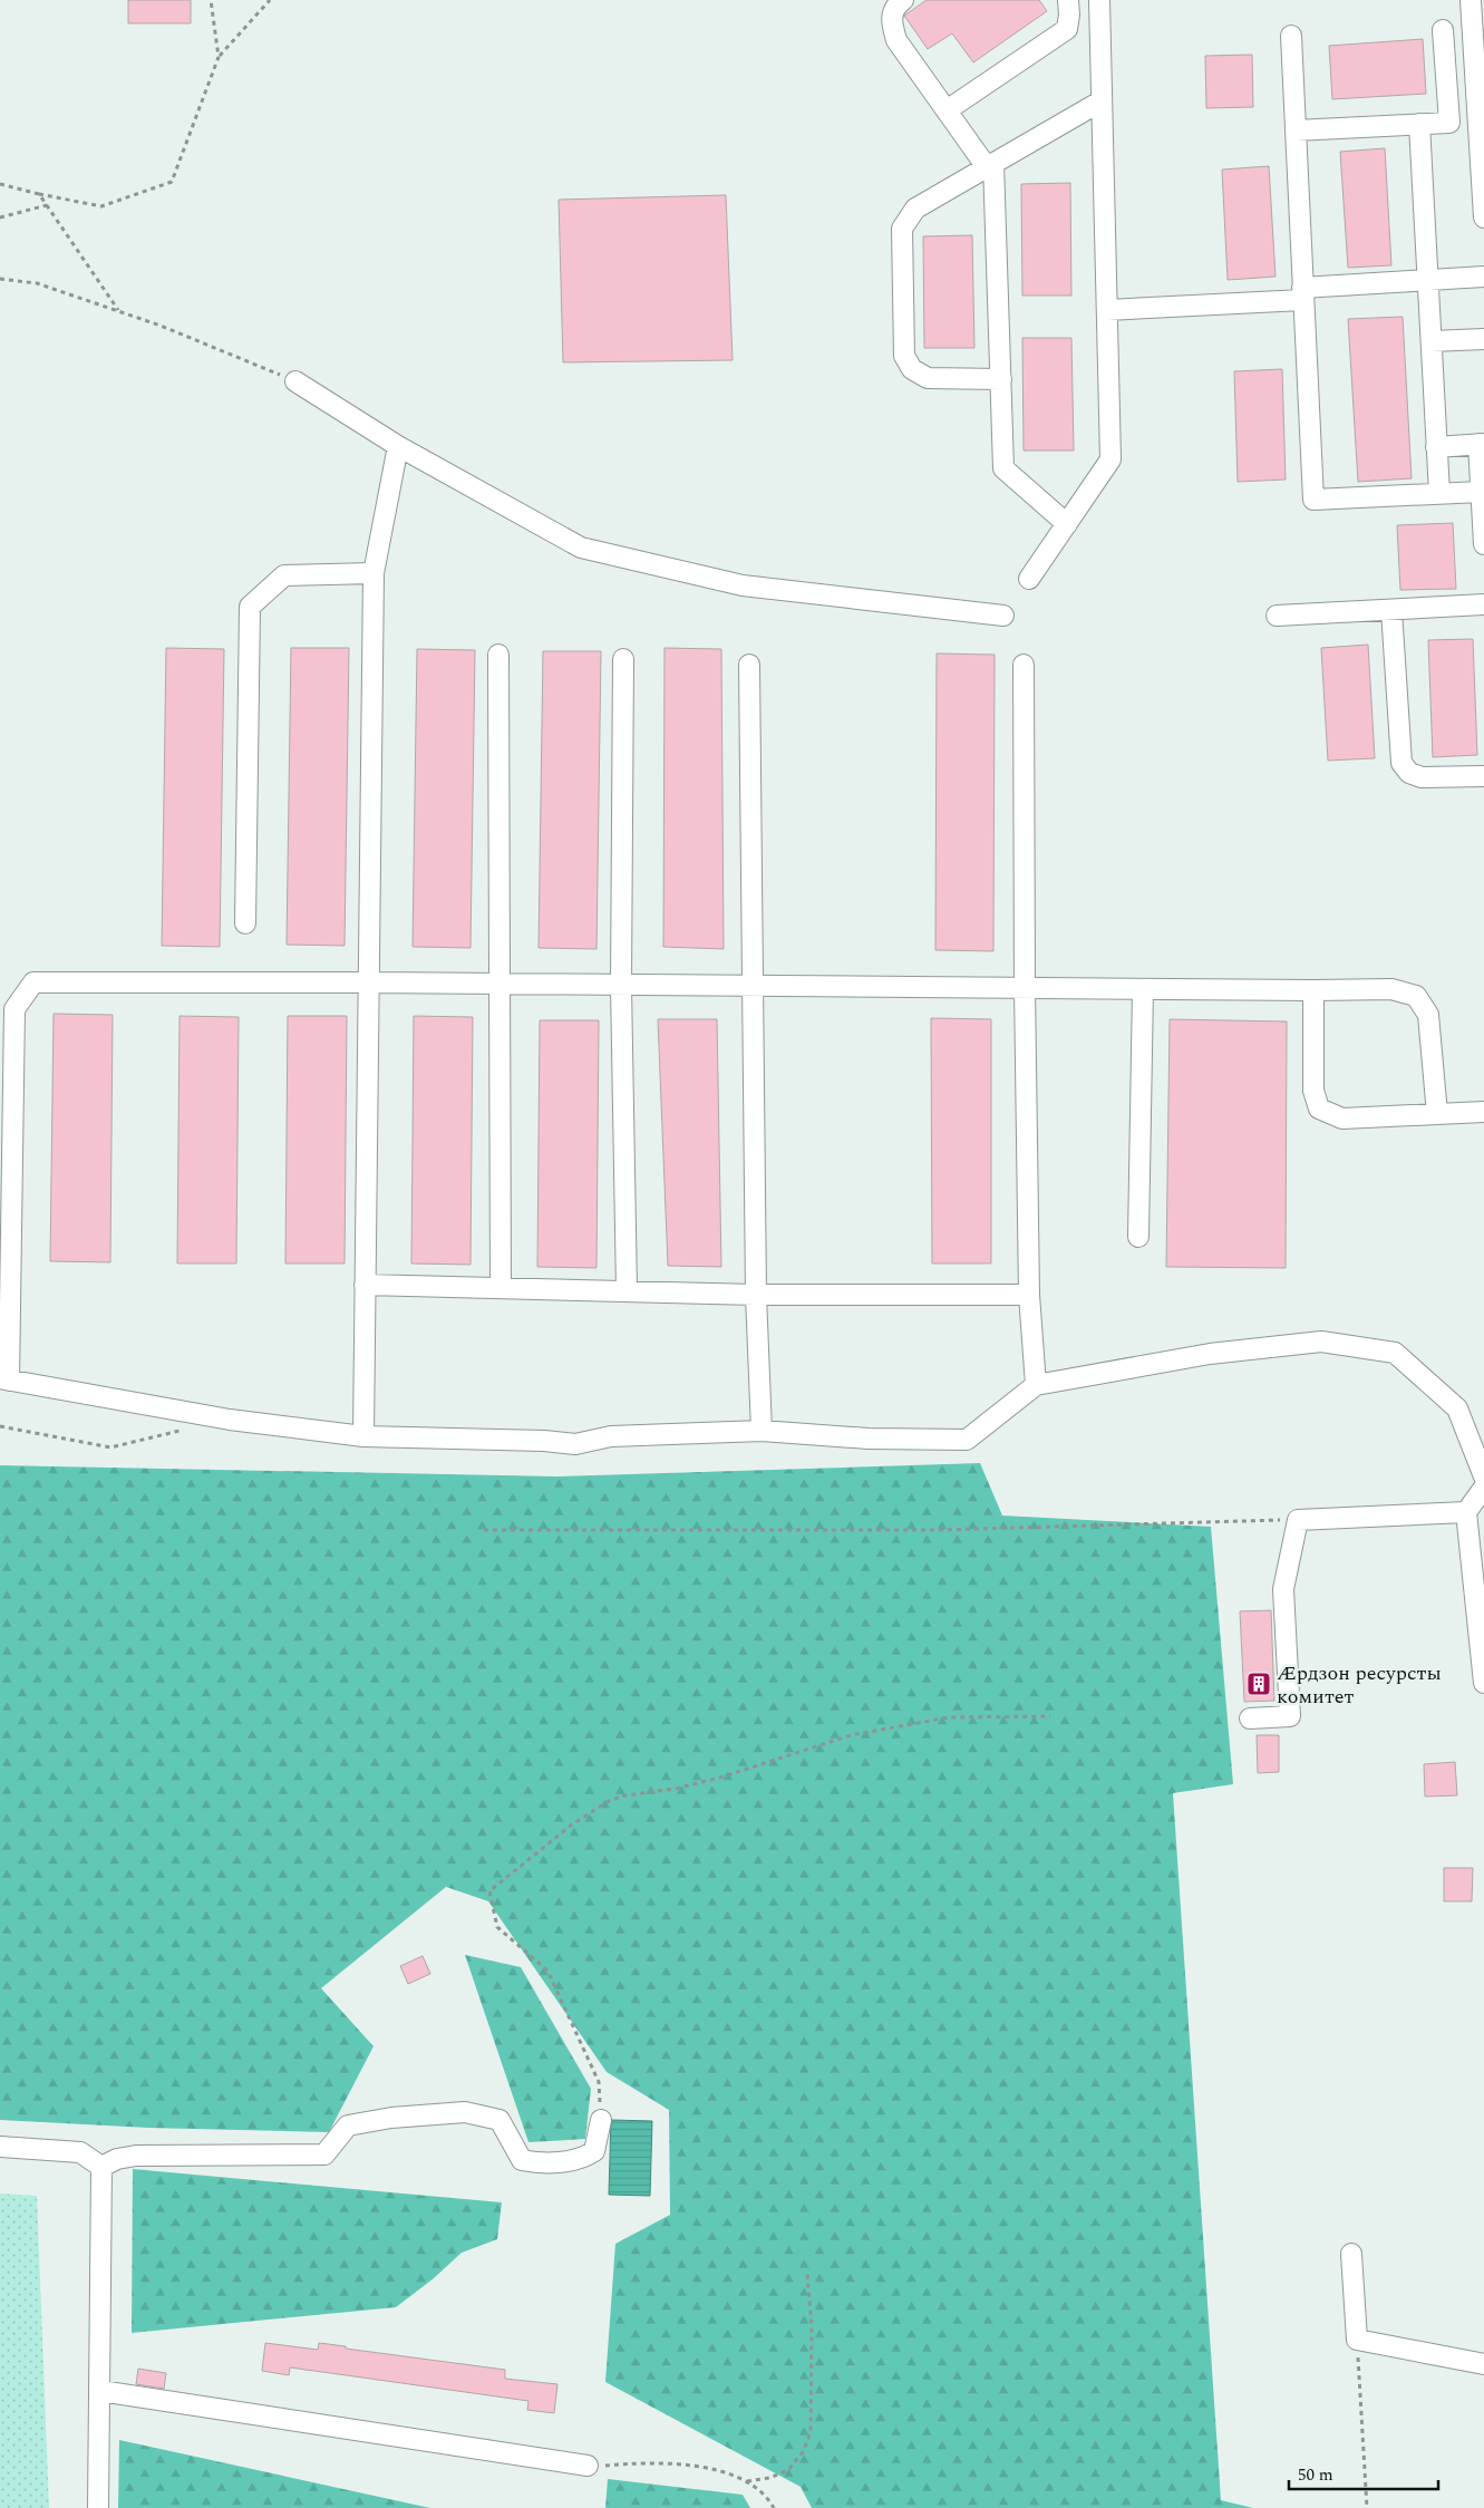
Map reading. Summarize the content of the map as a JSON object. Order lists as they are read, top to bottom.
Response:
{
  "places": {
    "building": ["Æрдзон ресурсты комитет"]
  },
  "scale_bar": "50 m"
}
